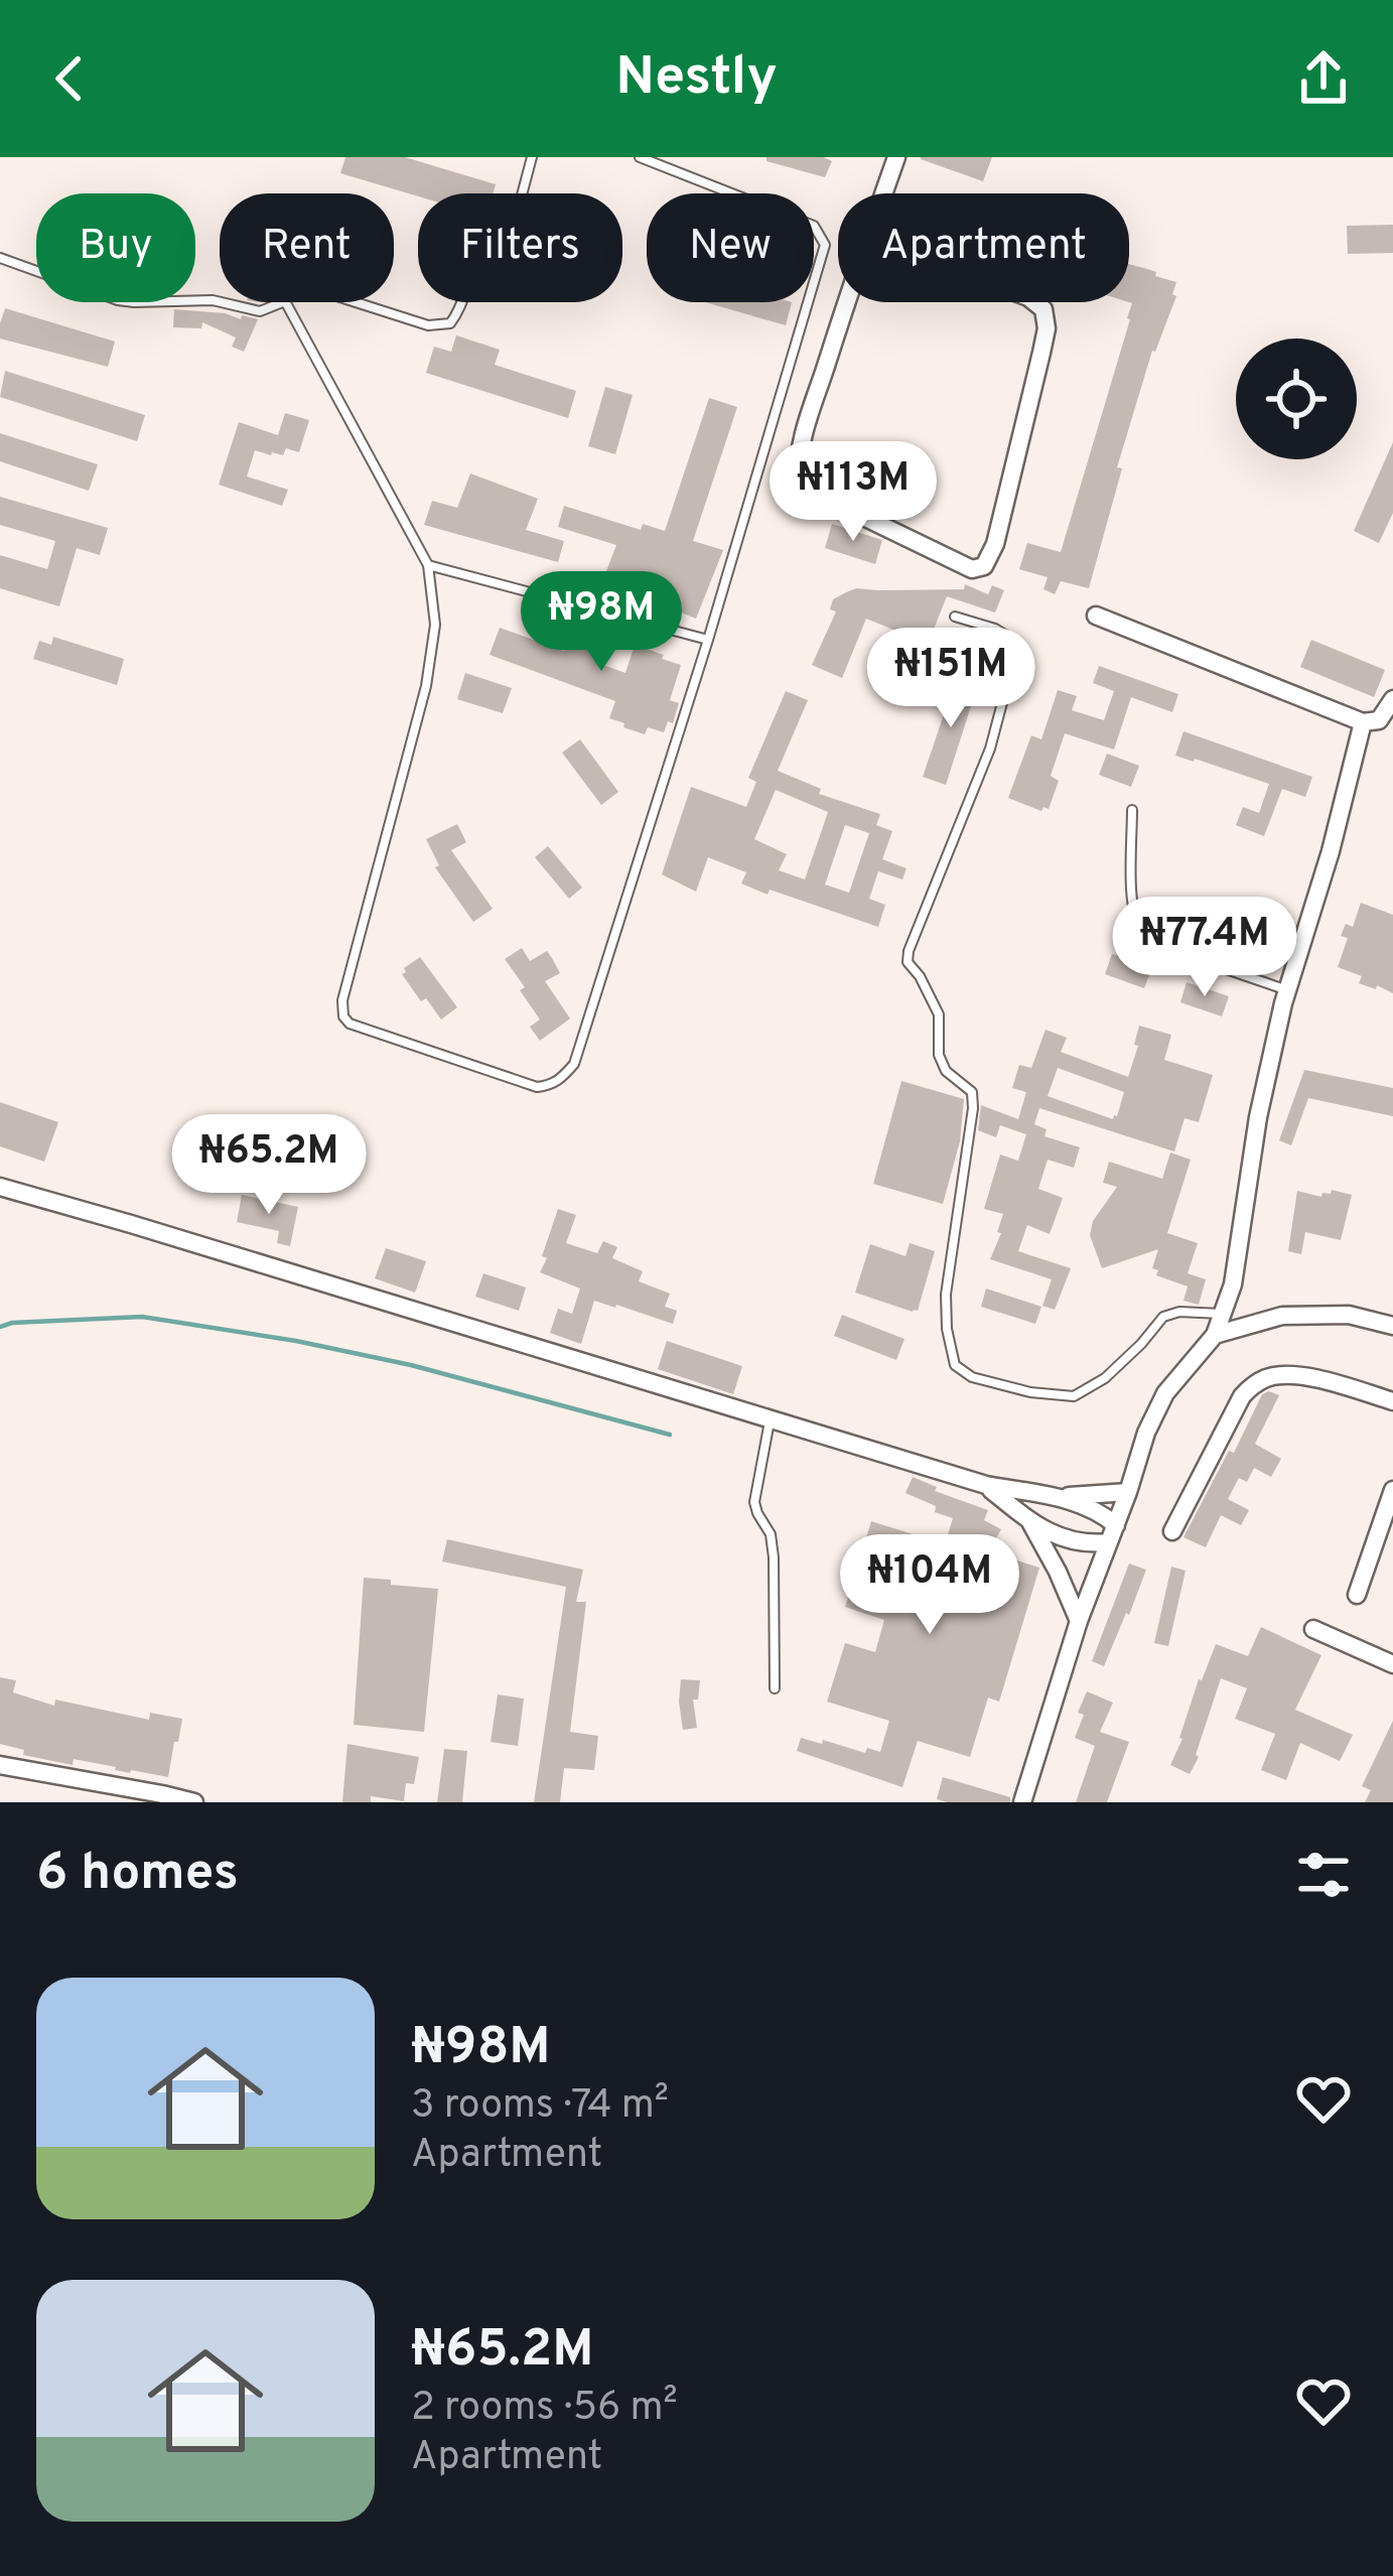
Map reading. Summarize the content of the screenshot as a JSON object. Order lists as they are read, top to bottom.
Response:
{
  "page": {
    "header": "Nestly",
    "chip": [
      "Buy",
      "Rent",
      "Filters",
      "New",
      "Apartment"
    ],
    "price": [
      "₦113M",
      "₦98M",
      "₦151M",
      "₦77.4M",
      "₦65.2M",
      "₦104M"
    ],
    "heading": "6 homes",
    "list": [
      {
        "name": "₦98M",
        "note": "3 rooms · 74 m² · Apartment"
      },
      {
        "name": "₦65.2M",
        "note": "2 rooms · 56 m² · Apartment"
      }
    ]
  }
}
